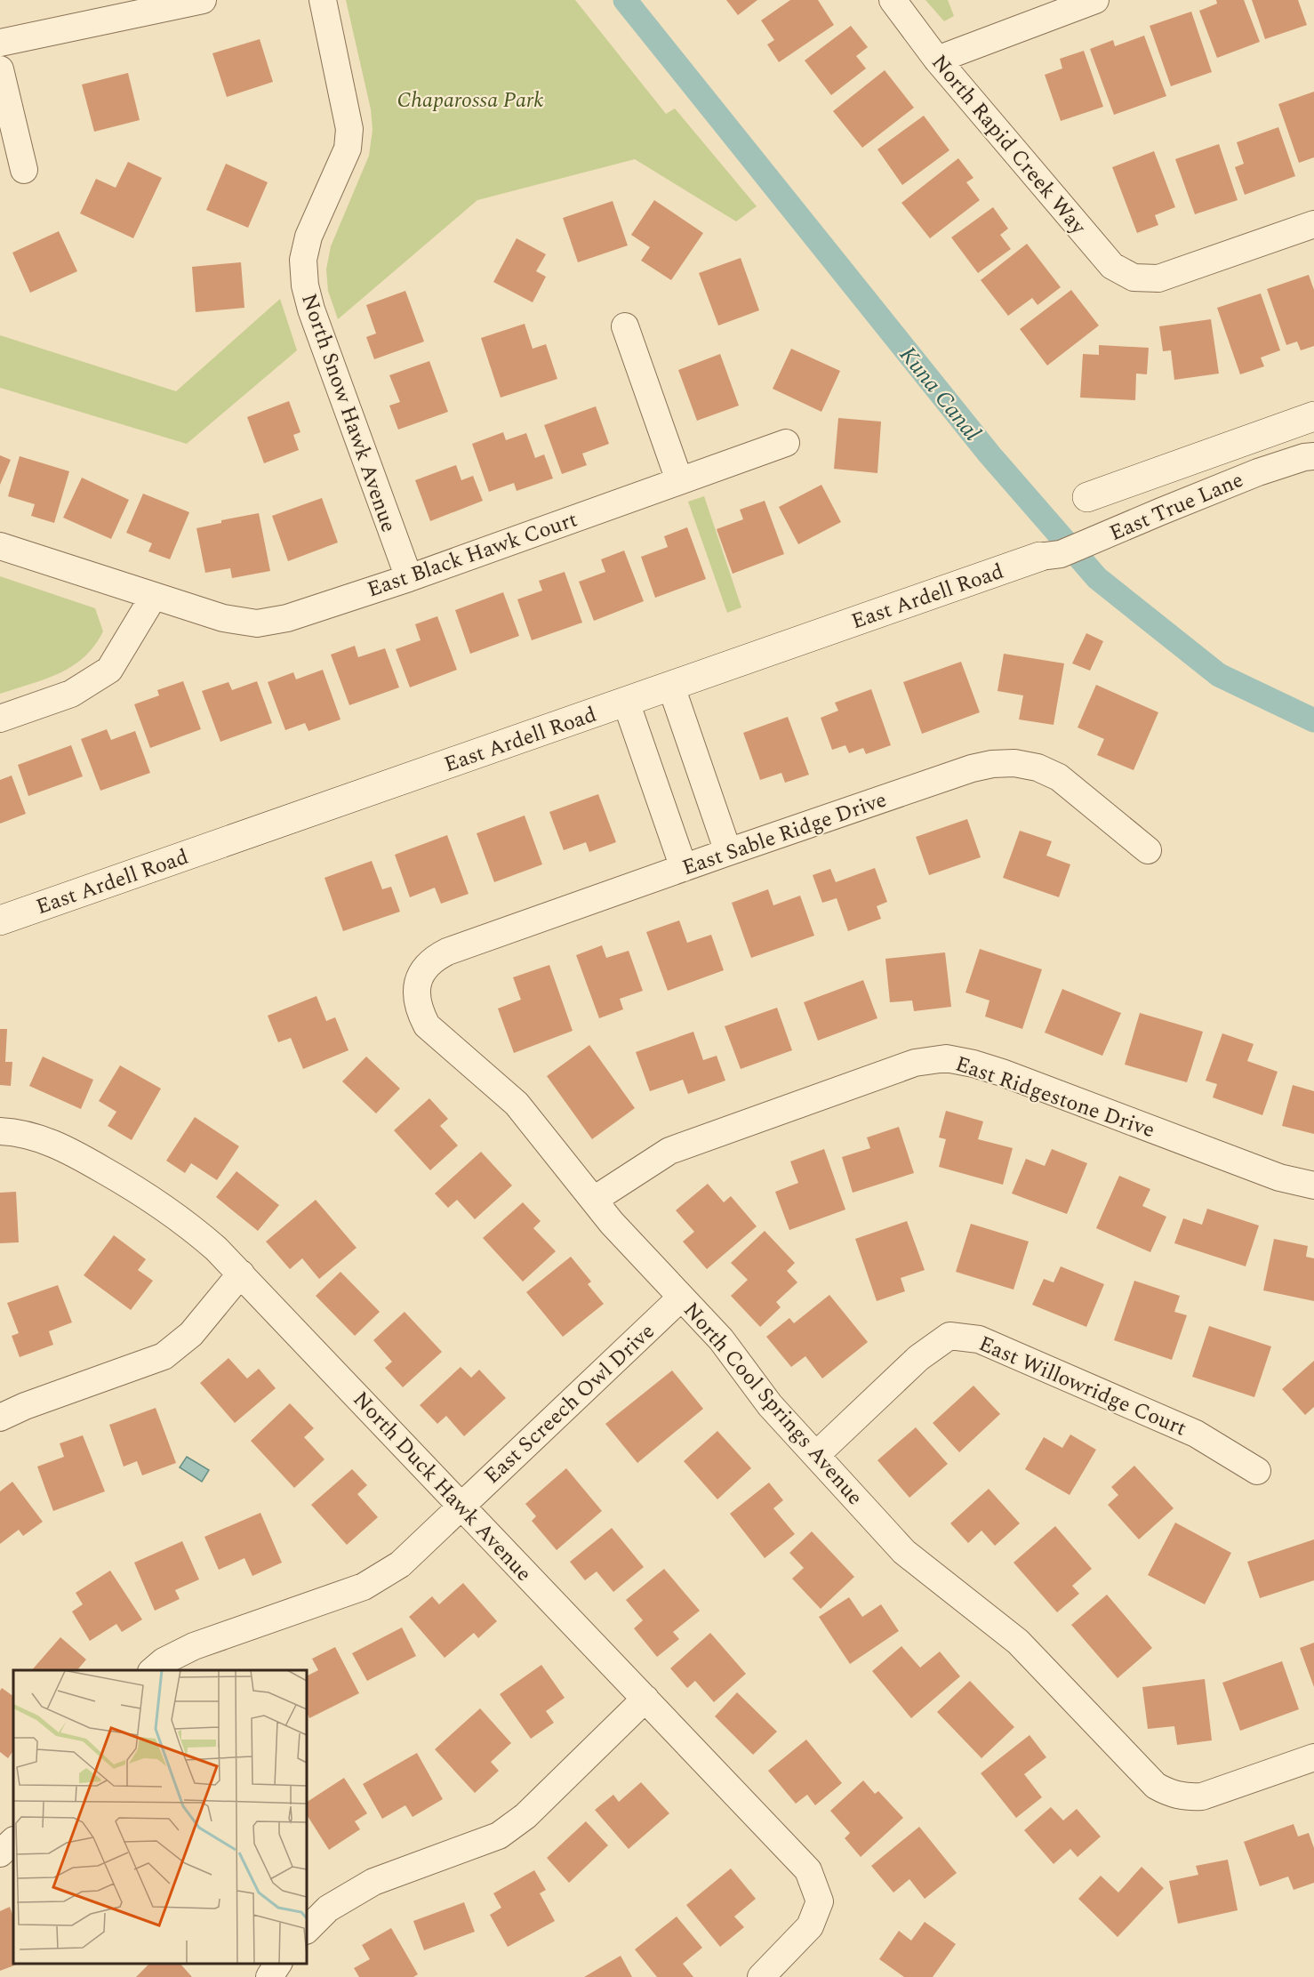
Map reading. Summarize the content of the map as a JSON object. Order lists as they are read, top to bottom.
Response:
{
  "streets": {
    "street": [
      "North Rapid Creek Way",
      "North Snow Hawk Avenue",
      "East True Lane",
      "East Black Hawk Court",
      "East Ardell Road",
      "East Sable Ridge Drive",
      "East Ridgestone Drive",
      "East Willowridge Court",
      "East Screech Owl Drive",
      "North Cool Springs Avenue",
      "North Duck Hawk Avenue"
    ]
  },
  "crossings": [
    ["North Snow Hawk Avenue", "East Black Hawk Court"],
    ["East True Lane", "East Ardell Road"],
    ["East Sable Ridge Drive", "North Cool Springs Avenue"],
    ["East Ridgestone Drive", "North Cool Springs Avenue"],
    ["East Willowridge Court", "North Cool Springs Avenue"],
    ["East Screech Owl Drive", "North Cool Springs Avenue"],
    ["East Screech Owl Drive", "North Duck Hawk Avenue"]
  ],
  "water": ["Kuna Canal"],
  "parks": ["Chaparossa Park"]
}
